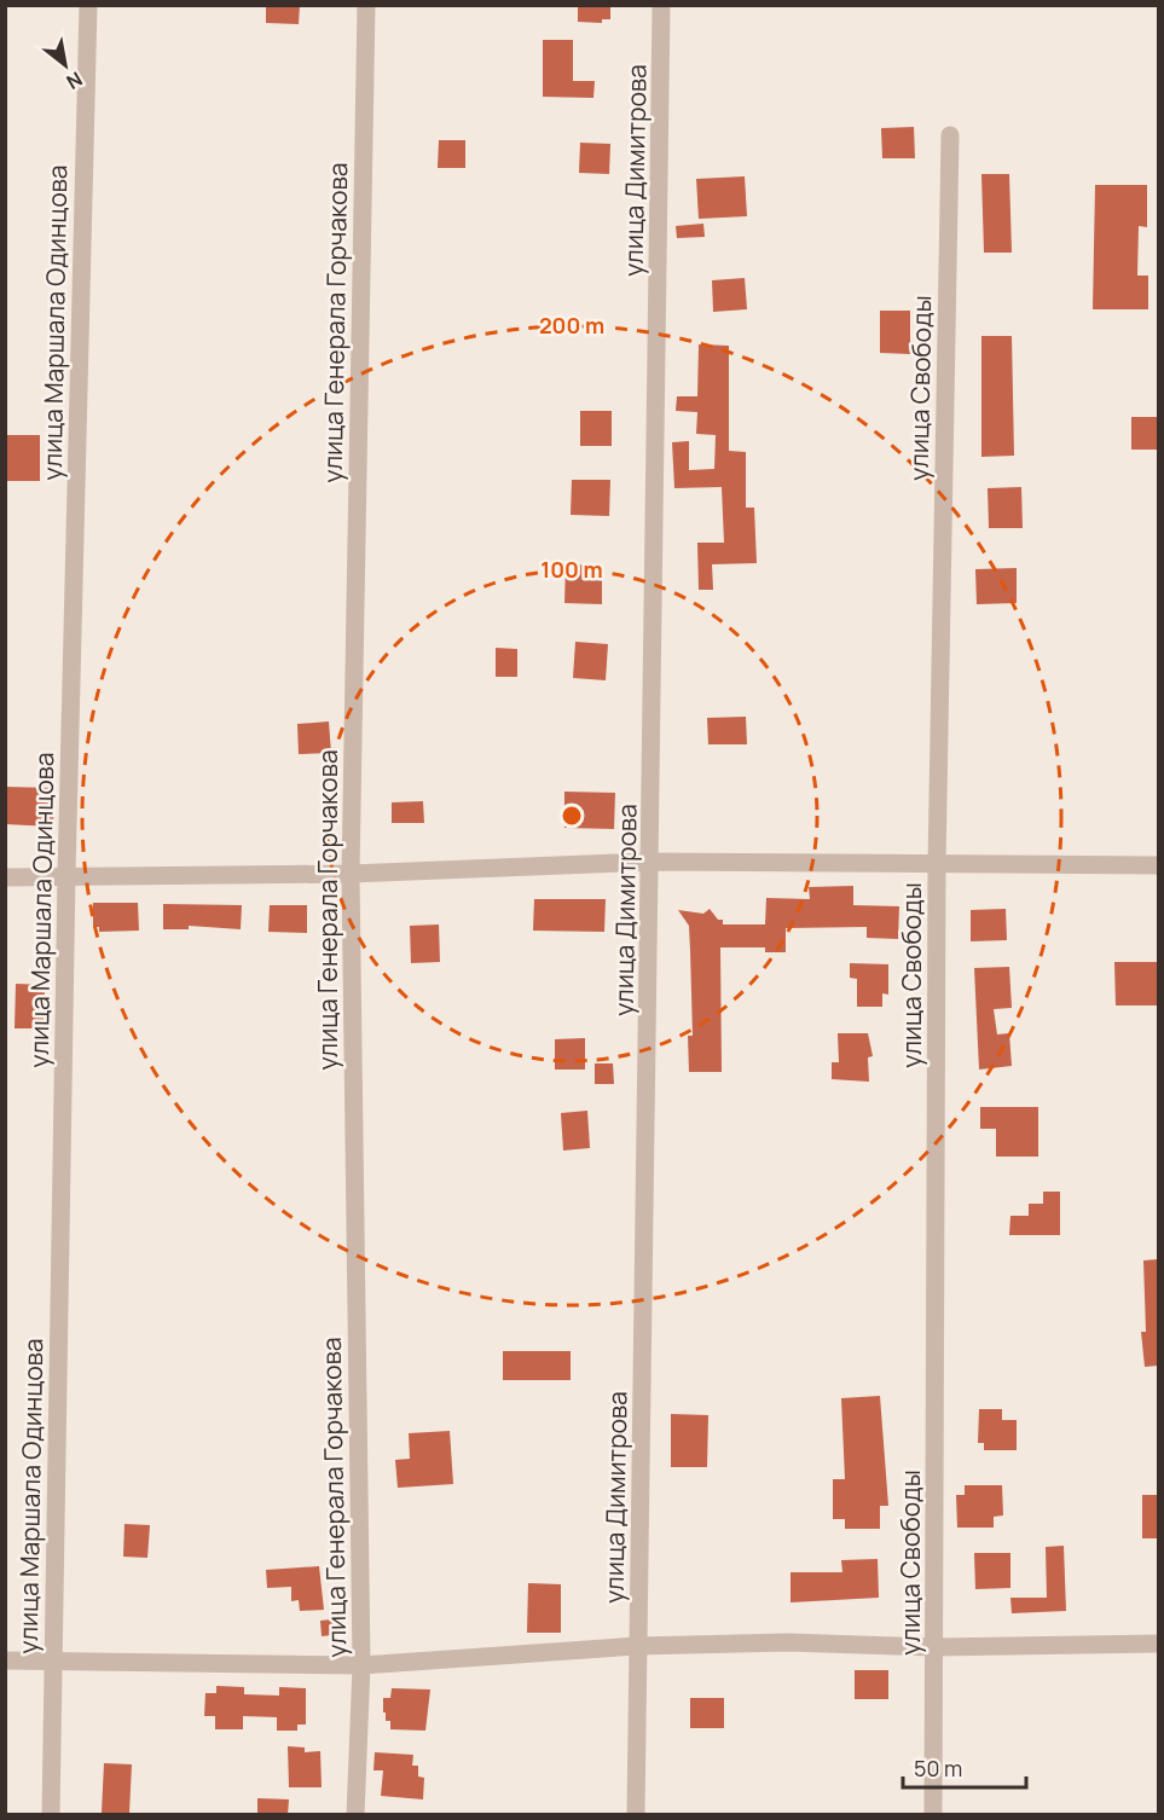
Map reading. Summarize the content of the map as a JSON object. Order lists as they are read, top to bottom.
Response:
{
  "streets": {
    "street": [
      "улица Димитрова",
      "улица Маршала Одинцова",
      "улица Генерала Горчакова",
      "улица Свободы"
    ]
  },
  "scale_bar": "50 m",
  "north": "bottom right",
  "rings": ["200 m", "100 m"]
}
